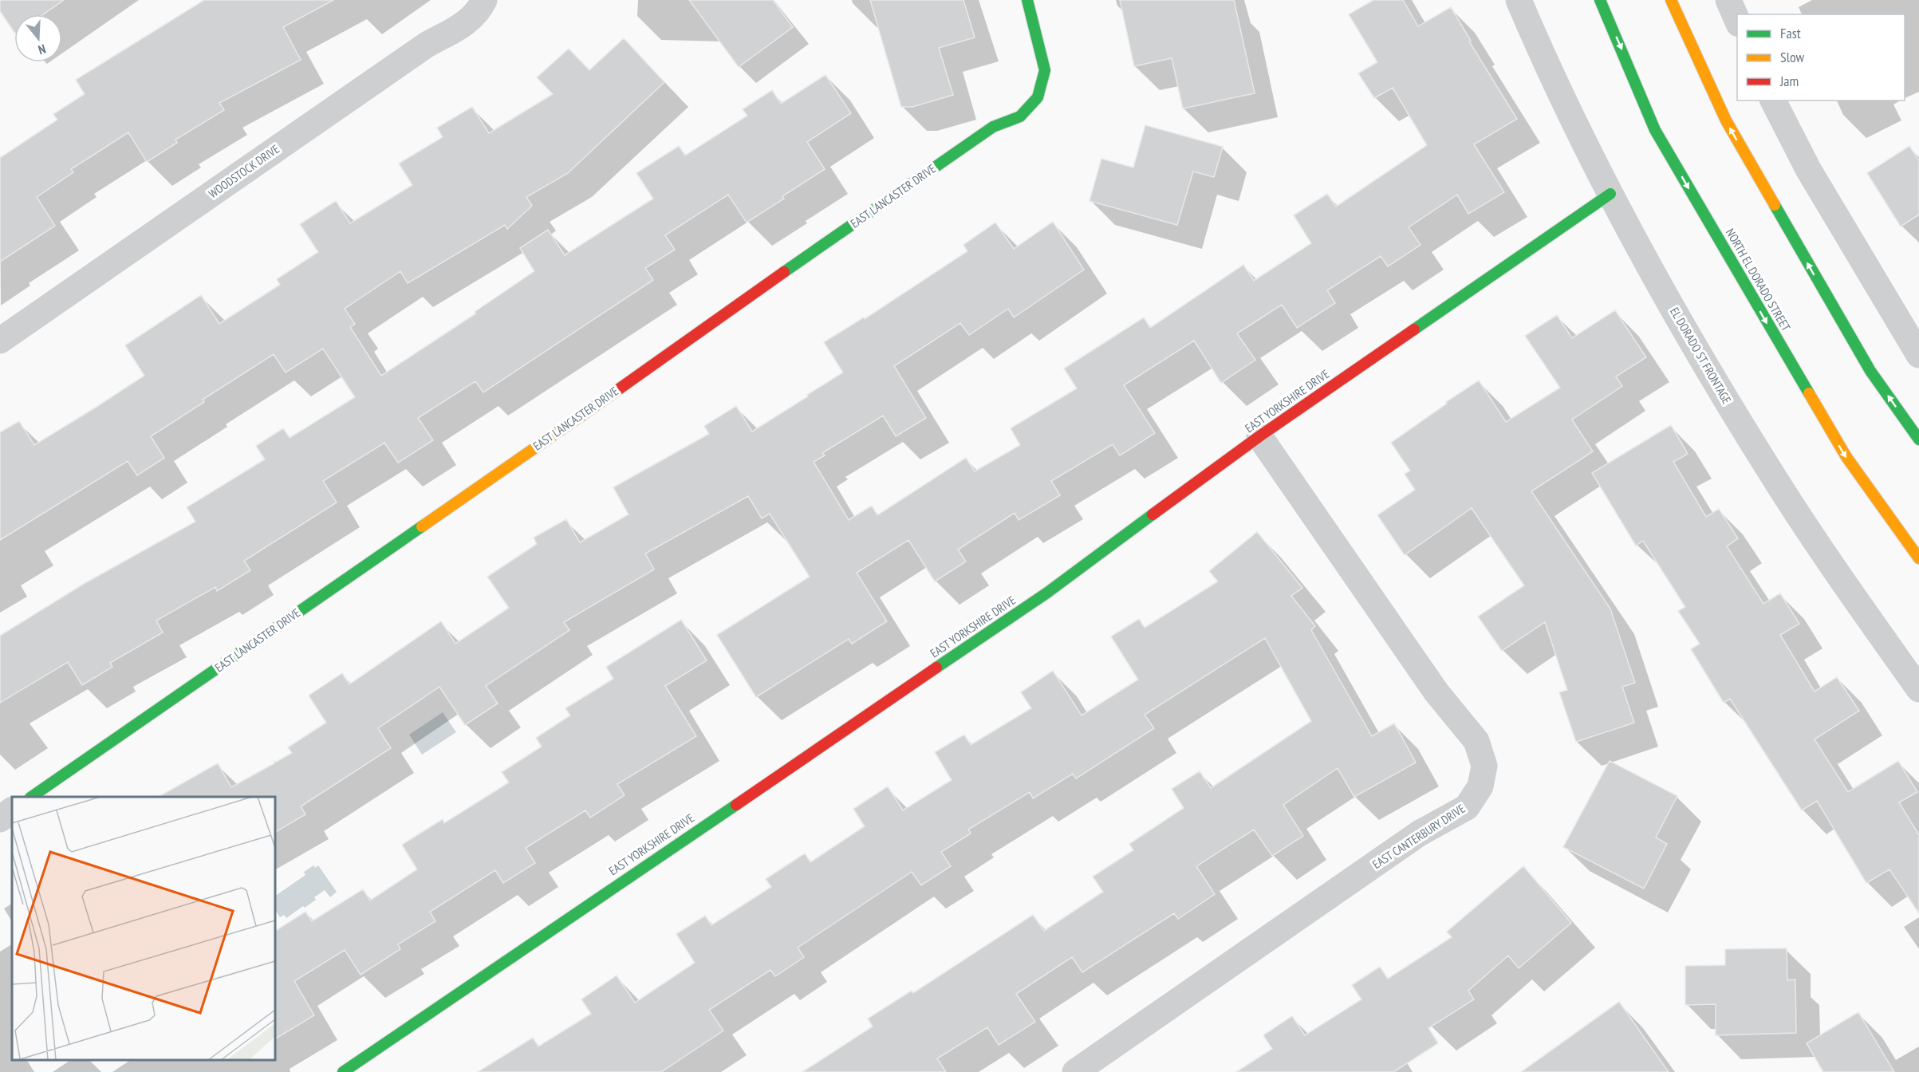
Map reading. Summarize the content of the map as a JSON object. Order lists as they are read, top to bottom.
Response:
{
  "streets": {
    "street": [
      "WOODSTOCK DRIVE",
      "EAST LANCASTER DRIVE",
      "NORTH EL DORADO STREET",
      "EL DORADO ST FRONTAGE",
      "EAST YORKSHIRE DRIVE",
      "EAST CANTERBURY DRIVE"
    ]
  },
  "crossings": [
    ["EL DORADO ST FRONTAGE", "EAST YORKSHIRE DRIVE"],
    ["EAST YORKSHIRE DRIVE", "EAST CANTERBURY DRIVE"]
  ],
  "legend": ["Fast", "Slow", "Jam"],
  "north": "bottom"
}
